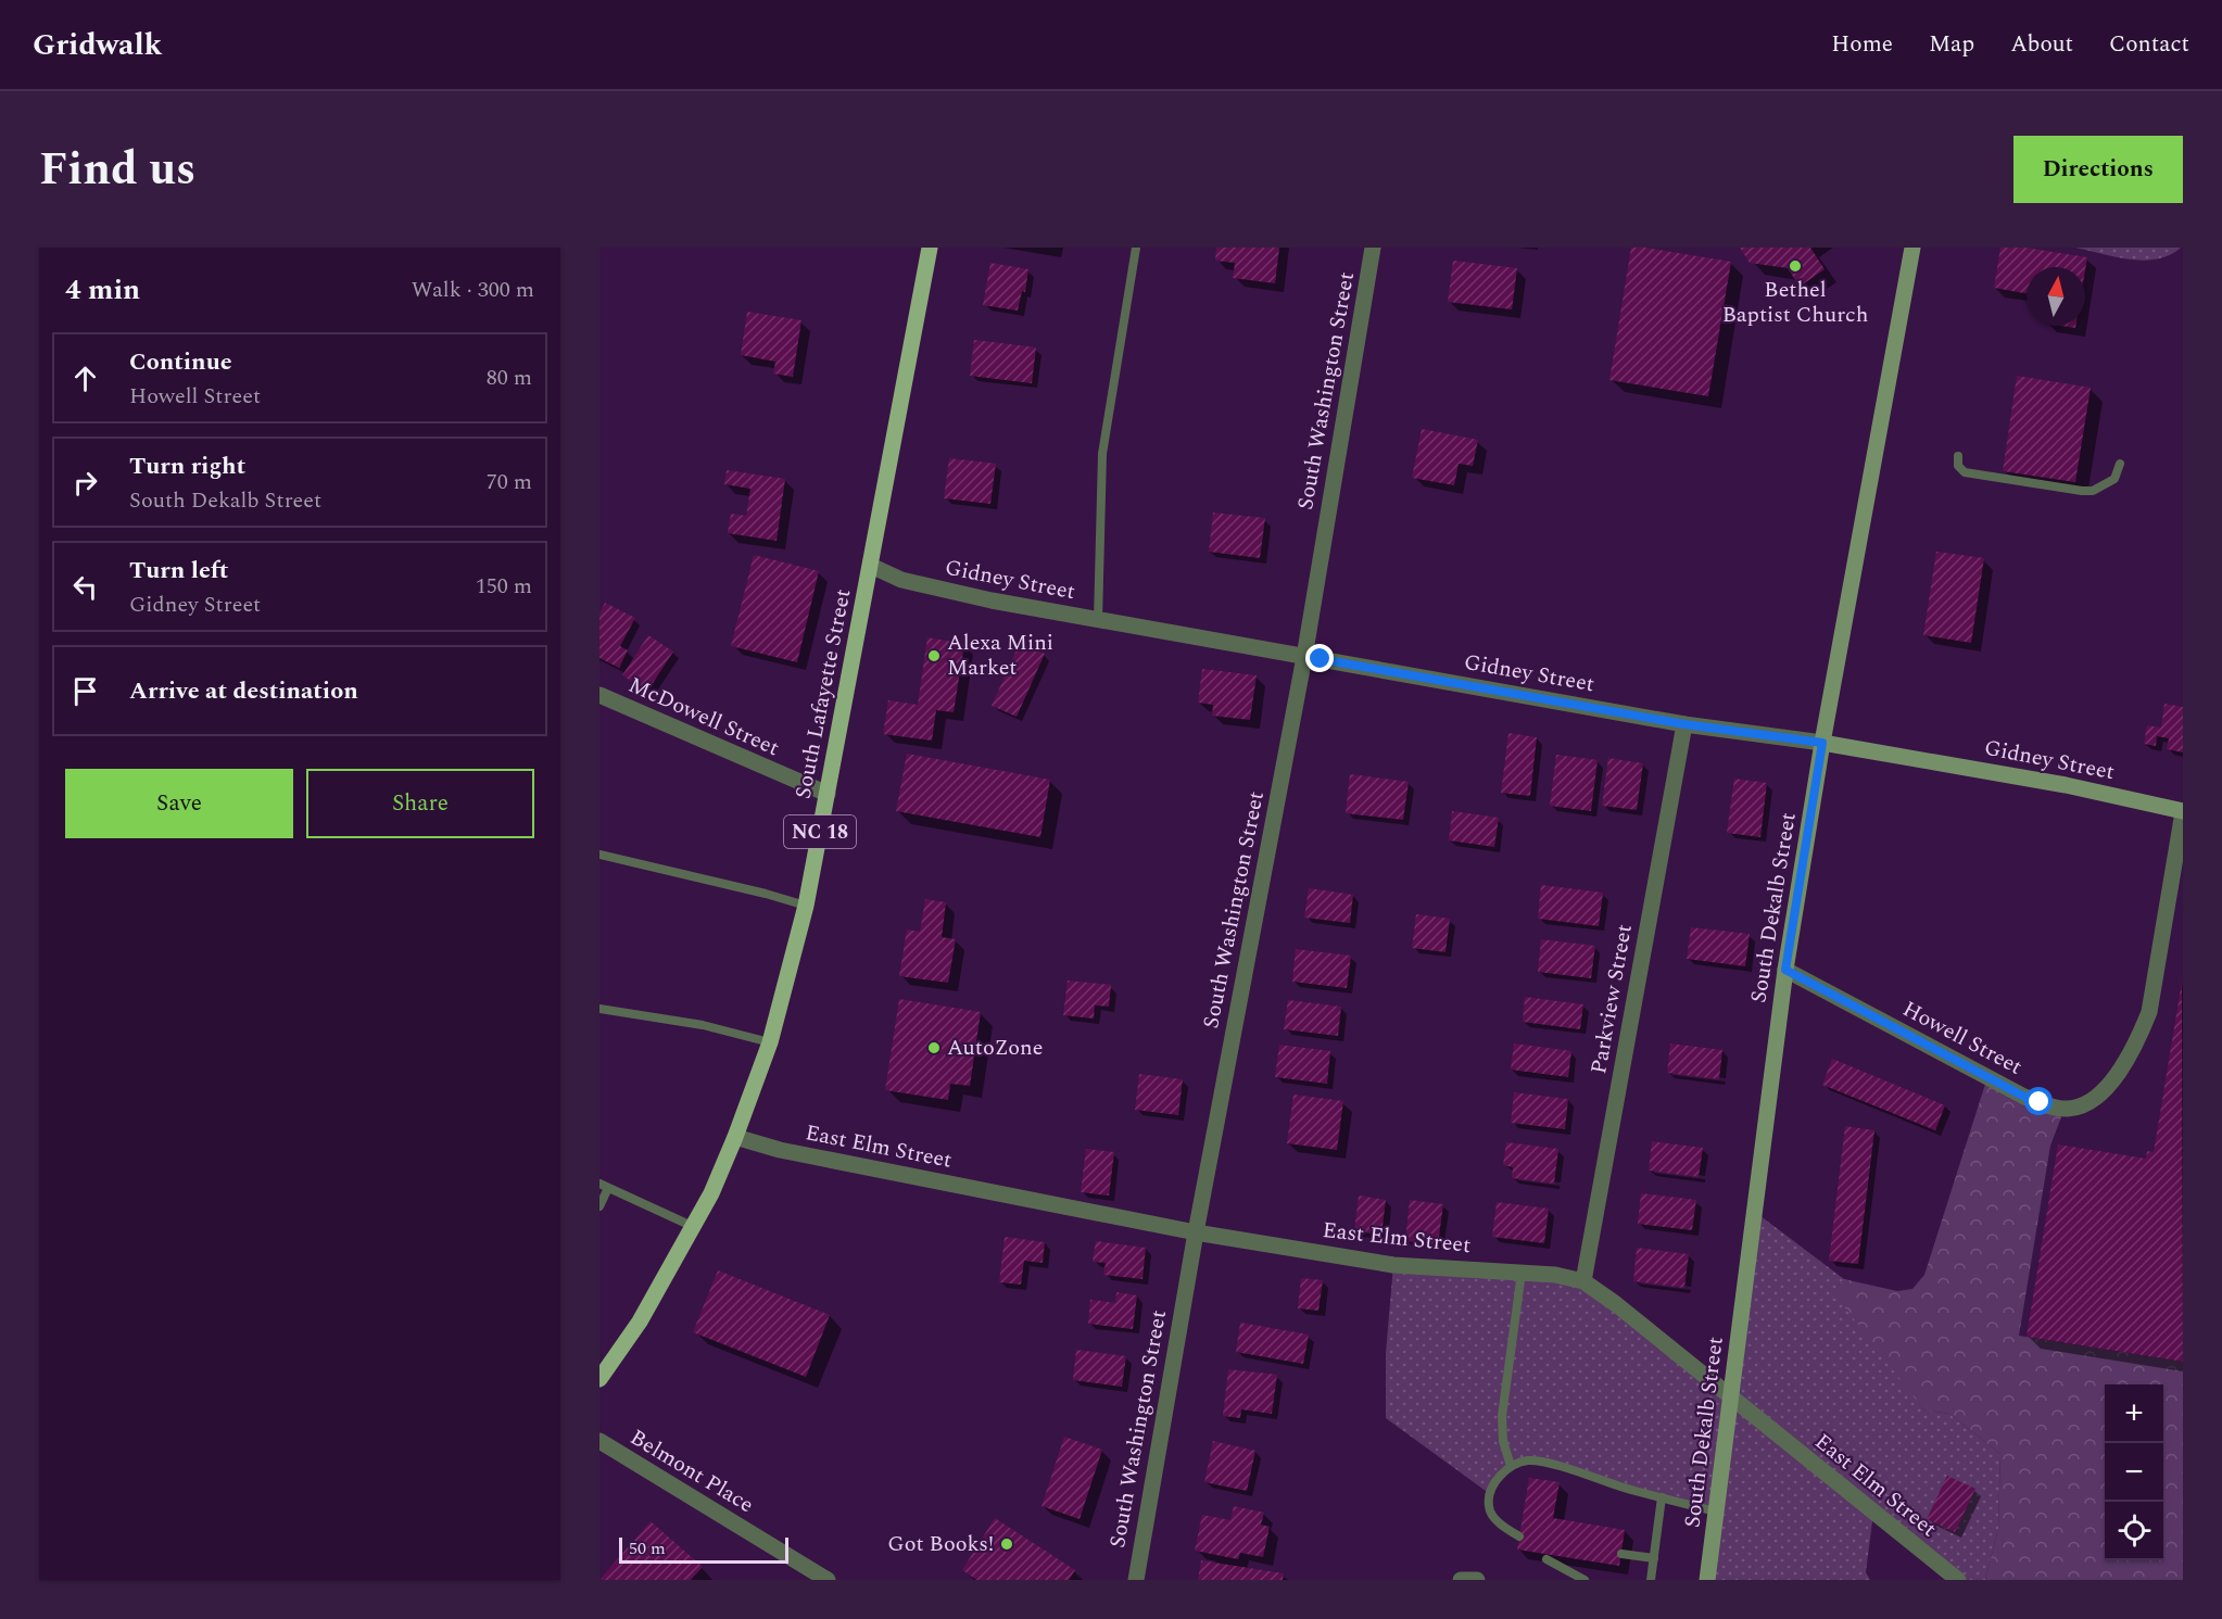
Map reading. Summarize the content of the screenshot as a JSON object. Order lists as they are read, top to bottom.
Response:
{
  "streets": {
    "main road": [
      "Gidney Street",
      "South Lafayette Street",
      "NC 18",
      "South Dekalb Street"
    ],
    "street": [
      "South Washington Street",
      "McDowell Street",
      "Parkview Street",
      "Howell Street",
      "East Elm Street",
      "Belmont Place"
    ]
  },
  "crossings": [
    ["South Washington Street", "Gidney Street"],
    ["South Washington Street", "East Elm Street"],
    ["Gidney Street", "South Lafayette Street"],
    ["Gidney Street", "South Dekalb Street"],
    ["Gidney Street", "Parkview Street"],
    ["Gidney Street", "Howell Street"],
    ["South Lafayette Street", "McDowell Street"],
    ["South Lafayette Street", "East Elm Street"],
    ["South Dekalb Street", "Howell Street"],
    ["South Dekalb Street", "East Elm Street"],
    ["Parkview Street", "East Elm Street"]
  ],
  "places": [
    "Bethel Baptist Church",
    "Alexa Mini Market",
    "AutoZone",
    "Got Books!"
  ],
  "scale_bar": "50 m",
  "north": "top",
  "page": {
    "header": "Gridwalk",
    "nav": [
      "Home",
      "Map",
      "About",
      "Contact"
    ],
    "title": "Find us",
    "buttons": [
      "Directions",
      ["Save", "Share"]
    ],
    "heading": ["4 min", "Walk · 300 m"],
    "list": [
      ["Continue", "Howell Street", "80 m"],
      ["Turn right", "South Dekalb Street", "70 m"],
      ["Turn left", "Gidney Street", "150 m"],
      "Arrive at destination"
    ],
    "map_buttons": ["+", "−"],
    "scale": "50 m"
  }
}
